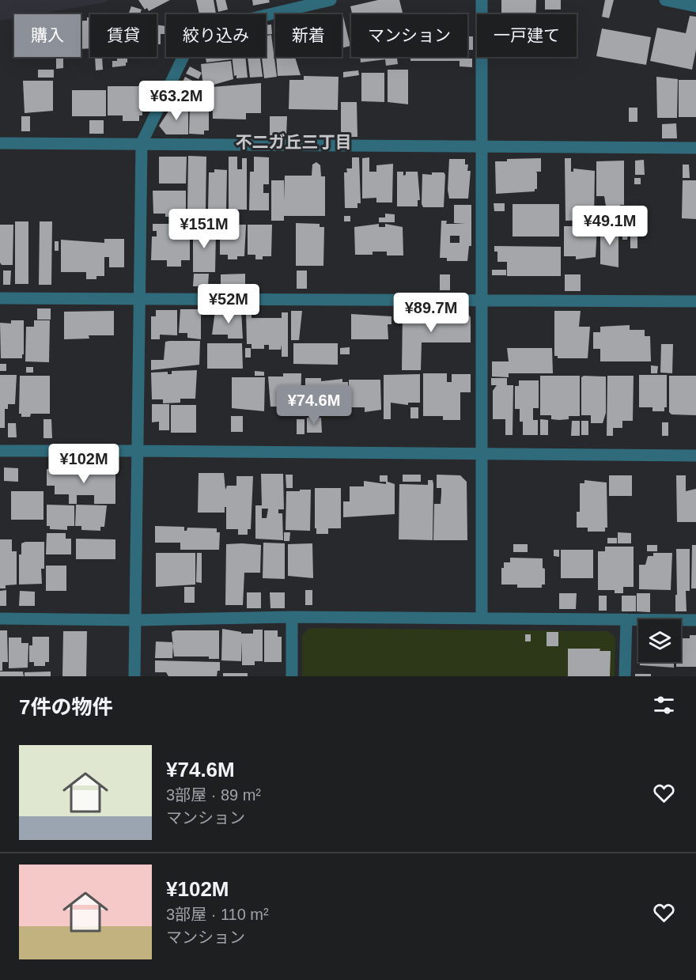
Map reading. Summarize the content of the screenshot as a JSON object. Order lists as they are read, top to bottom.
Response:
{
  "districts": ["不二ガ丘三丁目"],
  "page": {
    "chip": [
      "購入",
      "賃貸",
      "絞り込み",
      "新着",
      "マンション",
      "一戸建て"
    ],
    "price": [
      "¥63.2M",
      "¥49.1M",
      "¥151M",
      "¥52M",
      "¥89.7M",
      "¥74.6M",
      "¥102M"
    ],
    "heading": "7件の物件",
    "list": [
      {
        "name": "¥74.6M",
        "note": "3部屋 · 89 m² · マンション"
      },
      {
        "name": "¥102M",
        "note": "3部屋 · 110 m² · マンション"
      }
    ]
  }
}
